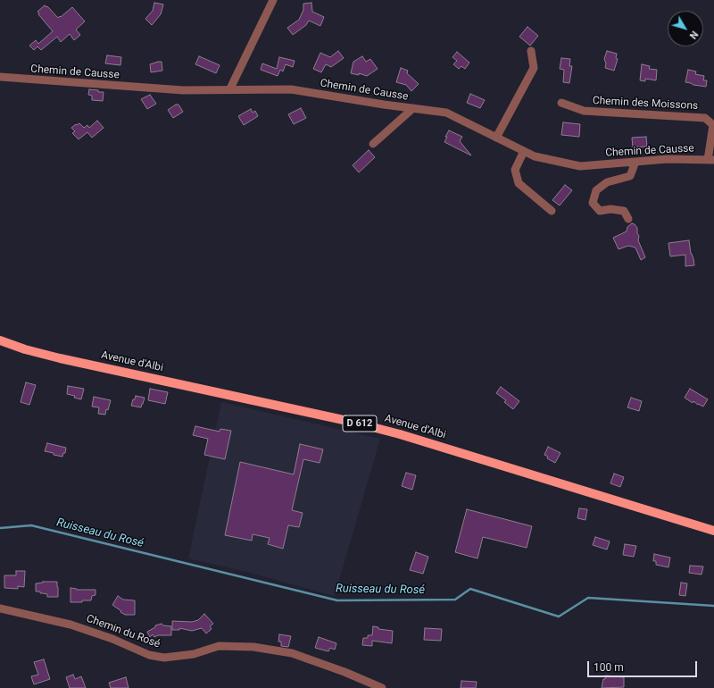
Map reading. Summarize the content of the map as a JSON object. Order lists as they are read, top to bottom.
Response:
{
  "streets": {
    "main road": ["Avenue d'Albi", "D 612"],
    "street": ["Chemin de Causse", "Chemin des Moissons", "Chemin du Rosé"]
  },
  "crossings": [
    ["Chemin de Causse", "Chemin des Moissons"]
  ],
  "water": ["Ruisseau du Rosé"],
  "scale_bar": "100 m",
  "north": "bottom right"
}
